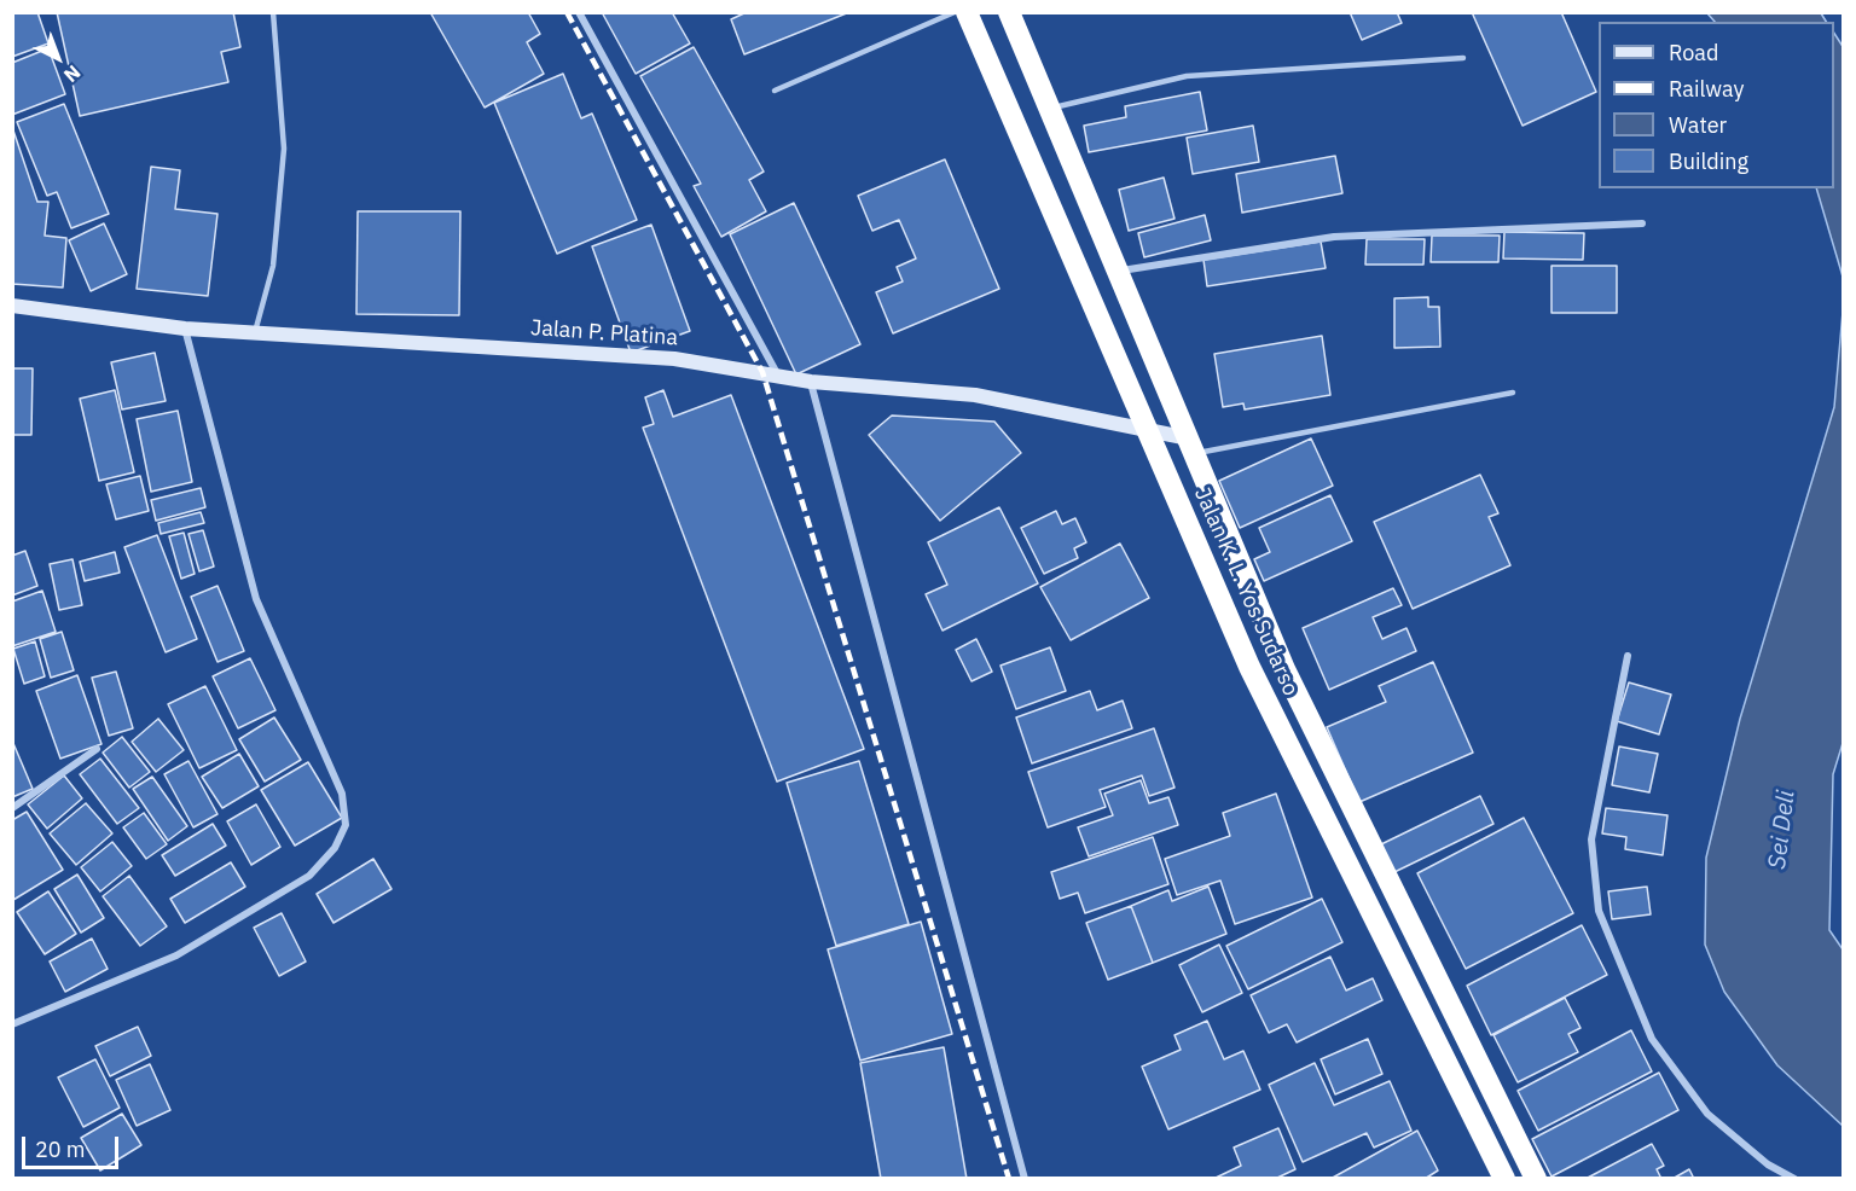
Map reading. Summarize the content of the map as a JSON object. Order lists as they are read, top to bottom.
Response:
{
  "streets": {
    "highway": ["Jalan K. L. Yos Sudarso"],
    "street": ["Jalan P. Platina"]
  },
  "crossings": [
    ["Jalan P. Platina", "Jalan K. L. Yos Sudarso"]
  ],
  "water": ["Sei Deli"],
  "legend": [
    "Road",
    "Railway",
    "Water",
    "Building"
  ],
  "scale_bar": "20 m",
  "north": "bottom right"
}
